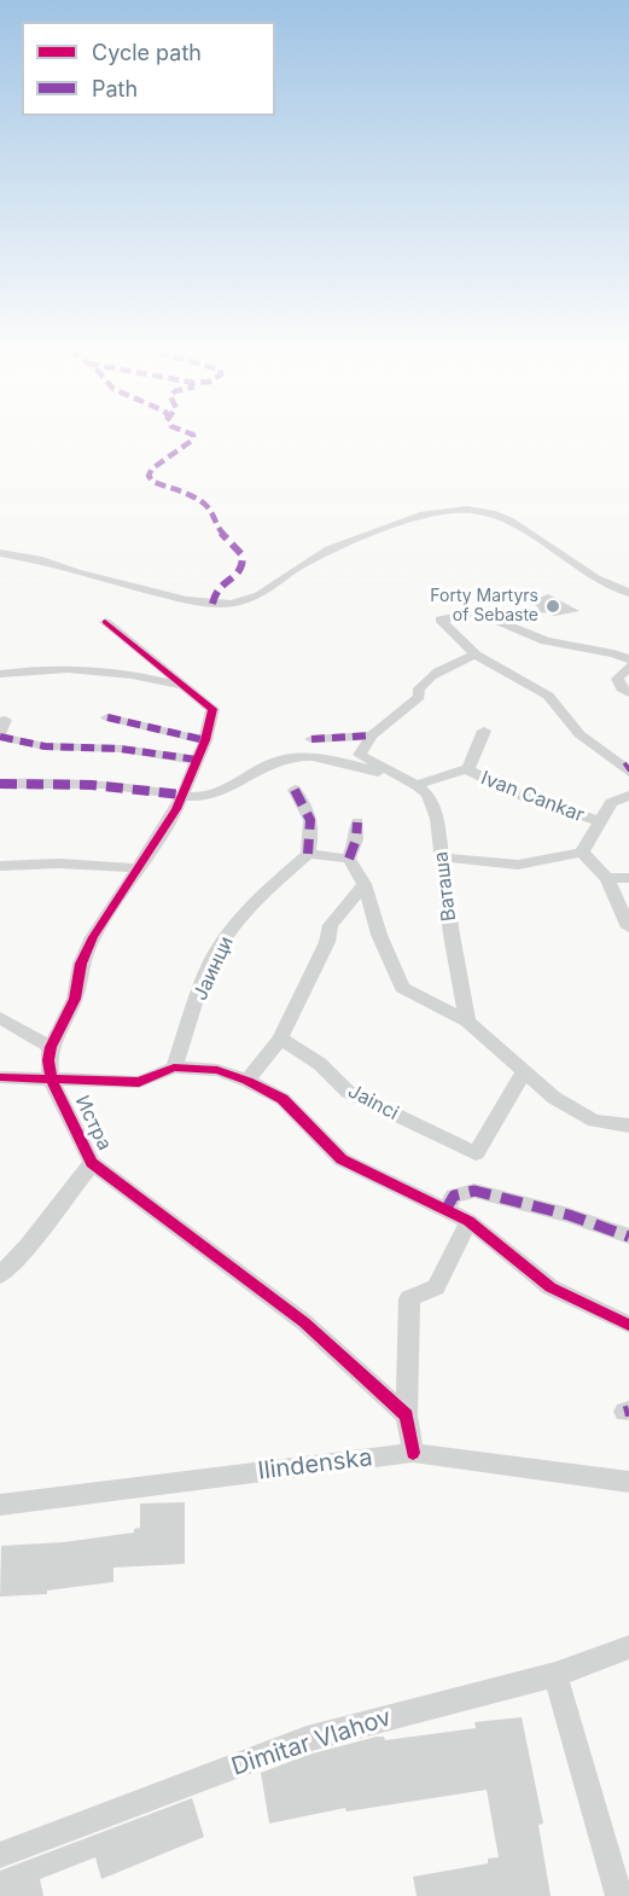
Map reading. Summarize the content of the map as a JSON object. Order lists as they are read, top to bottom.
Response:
{
  "streets": {
    "street": [
      "Ivan Cankar",
      "Ваташа",
      "Јаинци",
      "Jainci",
      "Истра",
      "Ilindenska",
      "Dimitar Vlahov"
    ]
  },
  "crossings": [
    ["Ivan Cankar", "Ваташа"]
  ],
  "places": ["Forty Martyrs of Sebaste"],
  "legend": ["Cycle path", "Path"]
}
